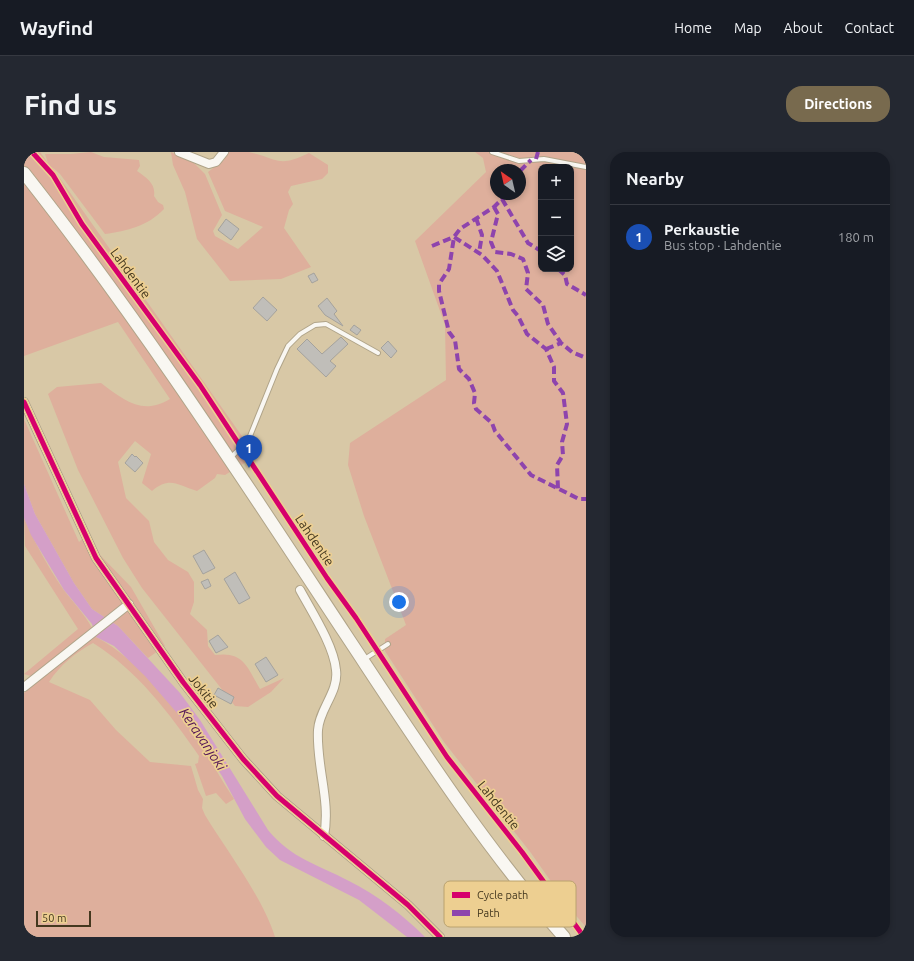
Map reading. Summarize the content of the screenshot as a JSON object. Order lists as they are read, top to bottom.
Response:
{
  "streets": {
    "main road": ["Lahdentie"],
    "street": ["Jokitie"]
  },
  "water": ["Keravanjoki"],
  "legend": ["Cycle path", "Path"],
  "scale_bar": "50 m",
  "north": "top left",
  "page": {
    "header": "Wayfind",
    "nav": [
      "Home",
      "Map",
      "About",
      "Contact"
    ],
    "buttons": "Directions",
    "title": "Find us",
    "heading": "Nearby",
    "map_buttons": ["+", "−"],
    "list": [
      {
        "mark": "1",
        "name": "Perkaustie",
        "note": "Bus stop · Lahdentie",
        "value": "180 m"
      }
    ],
    "pins": "1",
    "scale": "50 m"
  }
}
